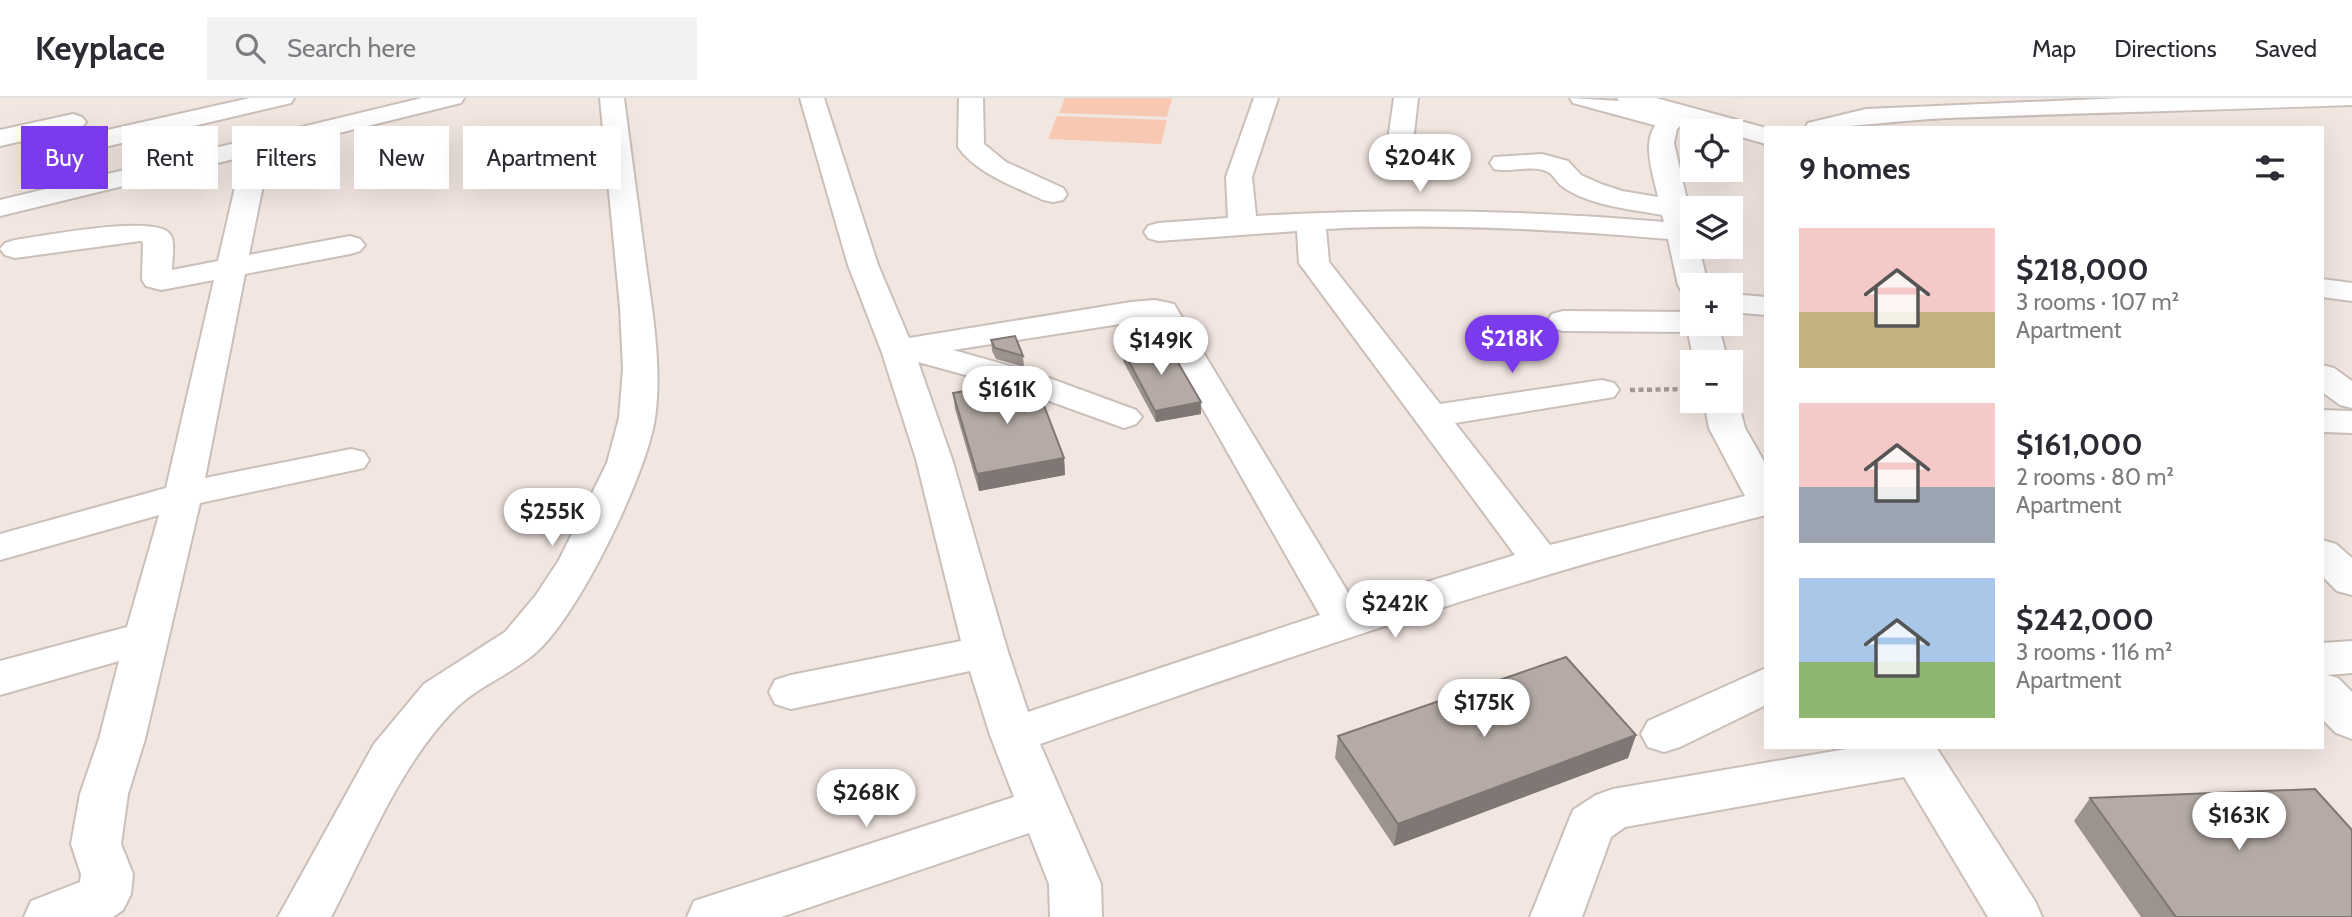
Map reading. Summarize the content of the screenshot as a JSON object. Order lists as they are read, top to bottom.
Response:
{
  "page": {
    "header": "Keyplace",
    "search": "Search here",
    "nav": ["Map", "Directions", "Saved"],
    "map_buttons": ["+", "−"],
    "chip": [
      "Buy",
      "Rent",
      "Filters",
      "New",
      "Apartment"
    ],
    "heading": "9 homes",
    "price": [
      "$204K",
      "$218K",
      "$149K",
      "$161K",
      "$255K",
      "$242K",
      "$175K",
      "$268K",
      "$163K"
    ],
    "list": [
      {
        "name": "$218,000",
        "note": "3 rooms · 107 m² · Apartment"
      },
      {
        "name": "$161,000",
        "note": "2 rooms · 80 m² · Apartment"
      },
      {
        "name": "$242,000",
        "note": "3 rooms · 116 m² · Apartment"
      }
    ]
  }
}
